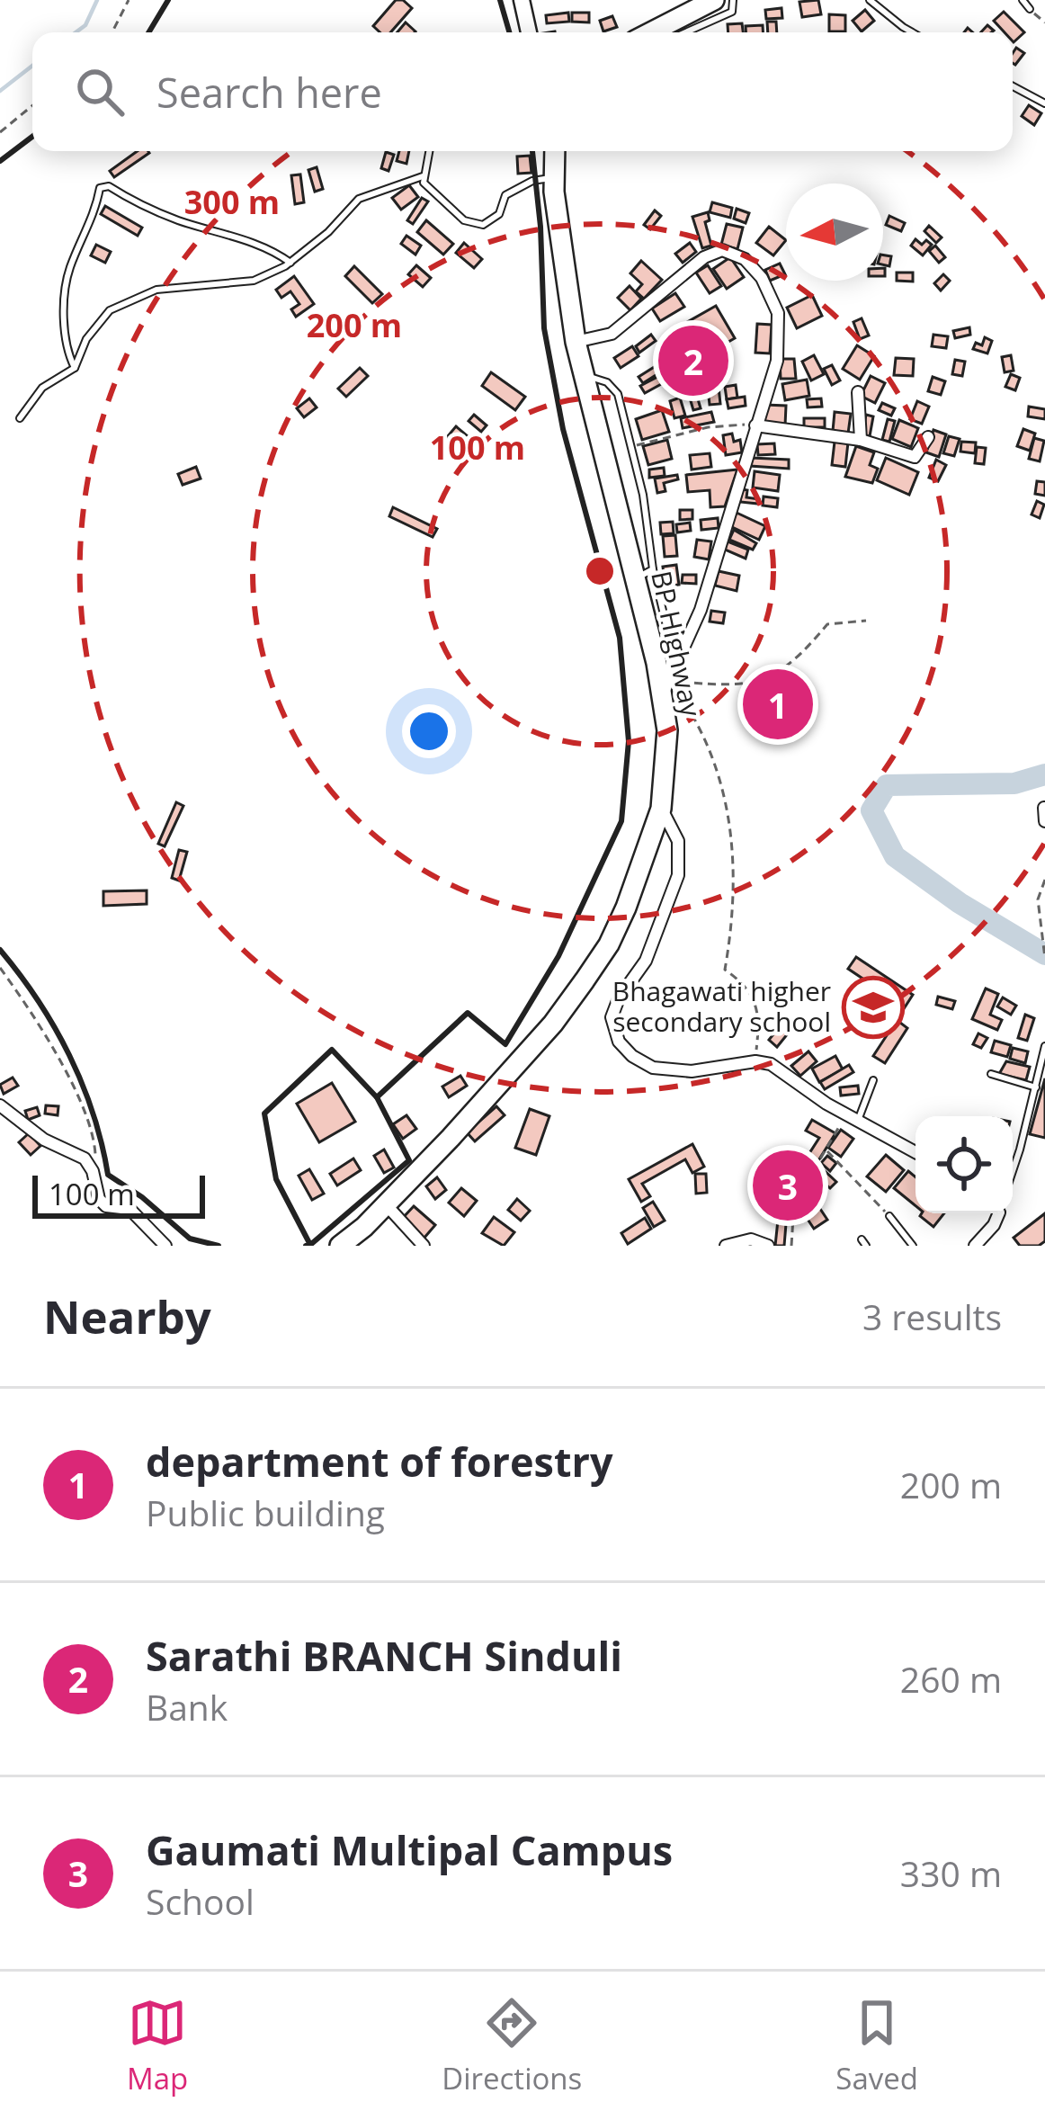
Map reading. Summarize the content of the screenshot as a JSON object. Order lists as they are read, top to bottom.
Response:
{
  "streets": {
    "highway": ["BP Highway"]
  },
  "places": {
    "school or university": ["Bhagawati higher secondary school"]
  },
  "scale_bar": "100 m",
  "north": "left",
  "page": {
    "search": "Search here",
    "pins": ["2", "1", "3"],
    "scale": "100 m",
    "heading": ["Nearby", "3 results"],
    "list": [
      {
        "mark": "1",
        "name": "department of forestry",
        "note": "Public building",
        "value": "200 m"
      },
      {
        "mark": "2",
        "name": "Sarathi BRANCH Sinduli",
        "note": "Bank",
        "value": "260 m"
      },
      {
        "mark": "3",
        "name": "Gaumati Multipal Campus",
        "note": "School",
        "value": "330 m"
      }
    ],
    "nav": ["Map", "Directions", "Saved"]
  },
  "rings": ["300 m", "200 m", "100 m"]
}
